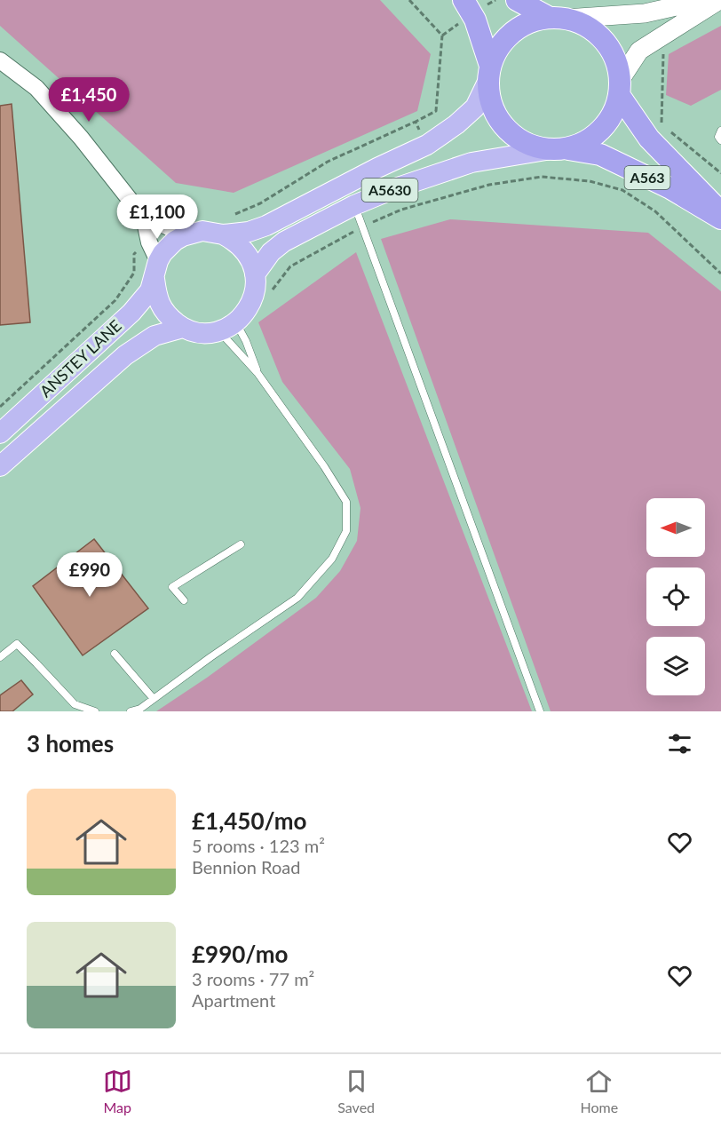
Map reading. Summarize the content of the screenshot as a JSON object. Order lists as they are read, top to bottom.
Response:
{
  "streets": {
    "highway": ["A563"],
    "main road": ["A5630", "ANSTEY LANE"]
  },
  "crossings": [
    ["A563", "A5630"],
    ["A5630", "ANSTEY LANE"]
  ],
  "north": "left",
  "page": {
    "price": ["£1,450", "£1,100", "£990"],
    "heading": "3 homes",
    "list": [
      {
        "name": "£1,450/mo",
        "note": "5 rooms · 123 m² · Bennion Road"
      },
      {
        "name": "£990/mo",
        "note": "3 rooms · 77 m² · Apartment"
      }
    ],
    "tabs": ["Map", "Saved", "Home"]
  }
}
